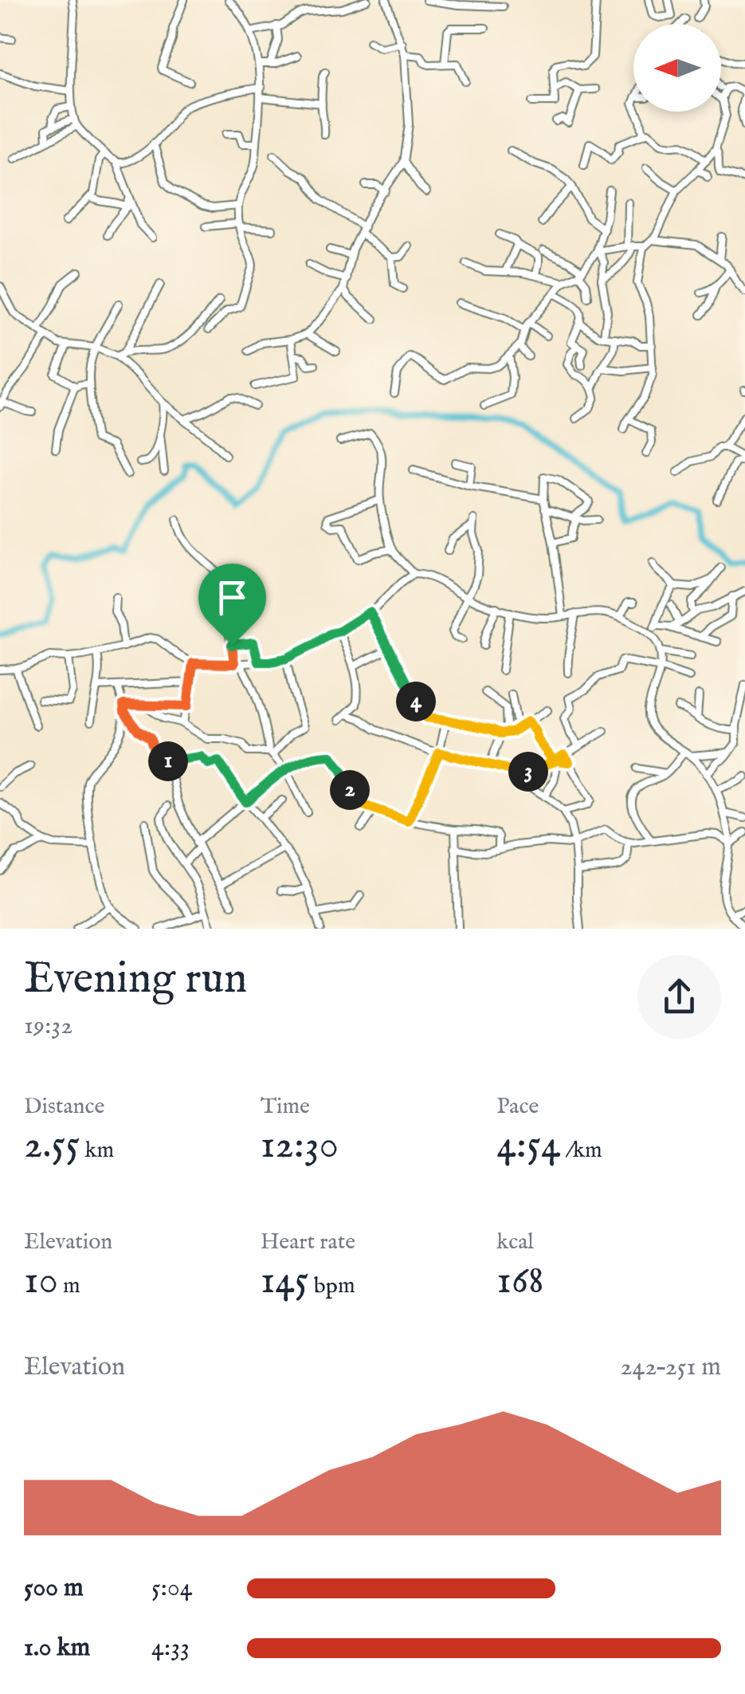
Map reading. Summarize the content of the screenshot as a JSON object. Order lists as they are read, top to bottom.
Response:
{
  "north": "left",
  "page": {
    "pins": [
      "4",
      "1",
      "3",
      "2"
    ],
    "heading": ["Evening run", "19:32"],
    "stats": [
      ["Distance", "2.55 km"],
      ["Time", "12:30"],
      ["Pace", "4:54 /km"],
      ["Elevation", "10 m"],
      ["Heart rate", "145 bpm"],
      ["kcal", "168"]
    ],
    "chart": ["Elevation", "242–251 m"],
    "list": [
      {
        "name": "500 m",
        "note": "5:04"
      },
      {
        "name": "1.0 km",
        "note": "4:33"
      }
    ]
  }
}
